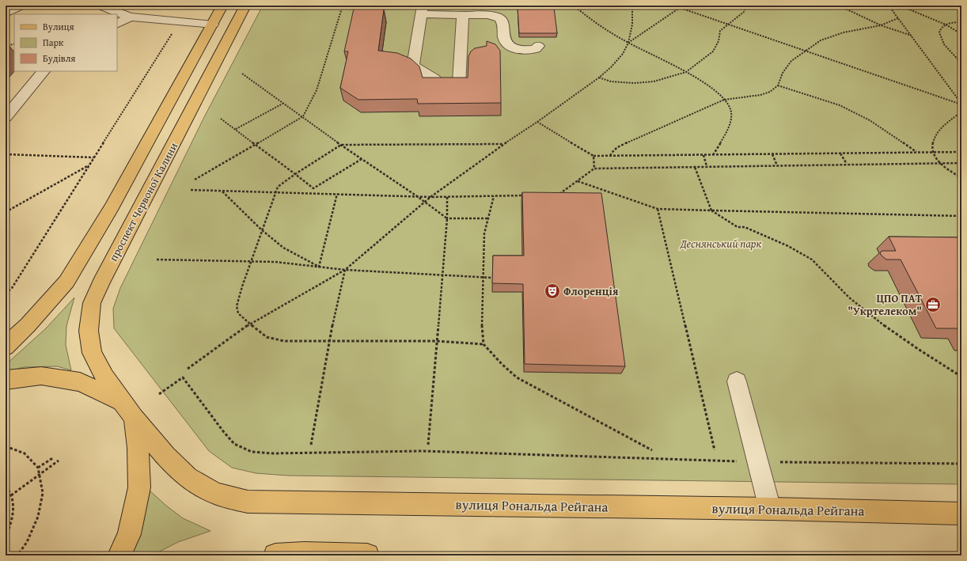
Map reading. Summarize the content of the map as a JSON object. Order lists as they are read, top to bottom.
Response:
{
  "streets": {
    "main road": ["проспект Червоної Калини", "вулиця Рональда Рейгана"]
  },
  "crossings": [
    ["проспект Червоної Калини", "вулиця Рональда Рейгана"]
  ],
  "parks": ["Деснянський парк"],
  "places": {
    "theatre": ["Флоренція"],
    "office": ["ЦПО ПАТ \"Укртелеком\""]
  },
  "legend": ["Вулиця", "Парк", "Будівля"]
}
